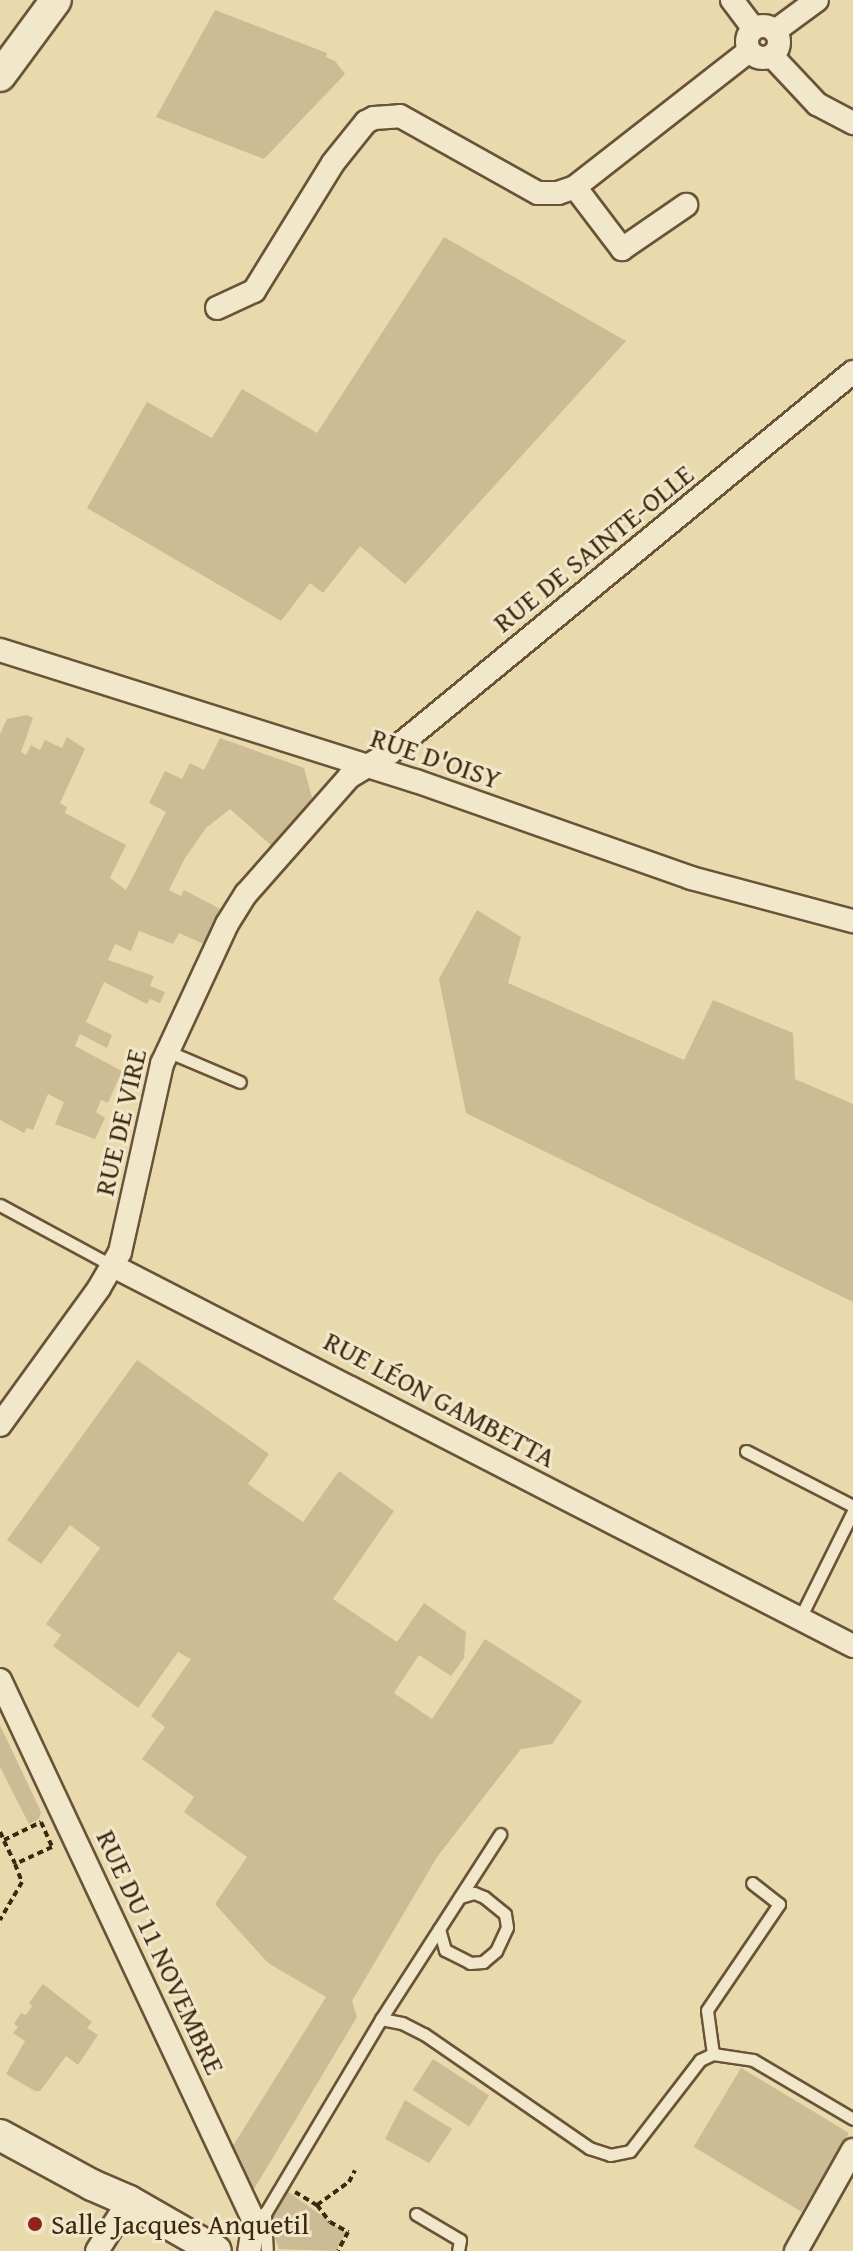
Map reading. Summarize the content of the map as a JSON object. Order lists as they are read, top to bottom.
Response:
{
  "streets": {
    "street": [
      "RUE DE SAINTE-OLLE",
      "RUE D'OISY",
      "RUE DE VIRE",
      "RUE LÉON GAMBETTA",
      "RUE DU 11 NOVEMBRE"
    ]
  },
  "crossings": [
    ["RUE DE SAINTE-OLLE", "RUE D'OISY"],
    ["RUE DE SAINTE-OLLE", "RUE DE VIRE"],
    ["RUE D'OISY", "RUE DE VIRE"],
    ["RUE DE VIRE", "RUE LÉON GAMBETTA"]
  ],
  "places": ["Salle Jacques Anquetil"]
}
